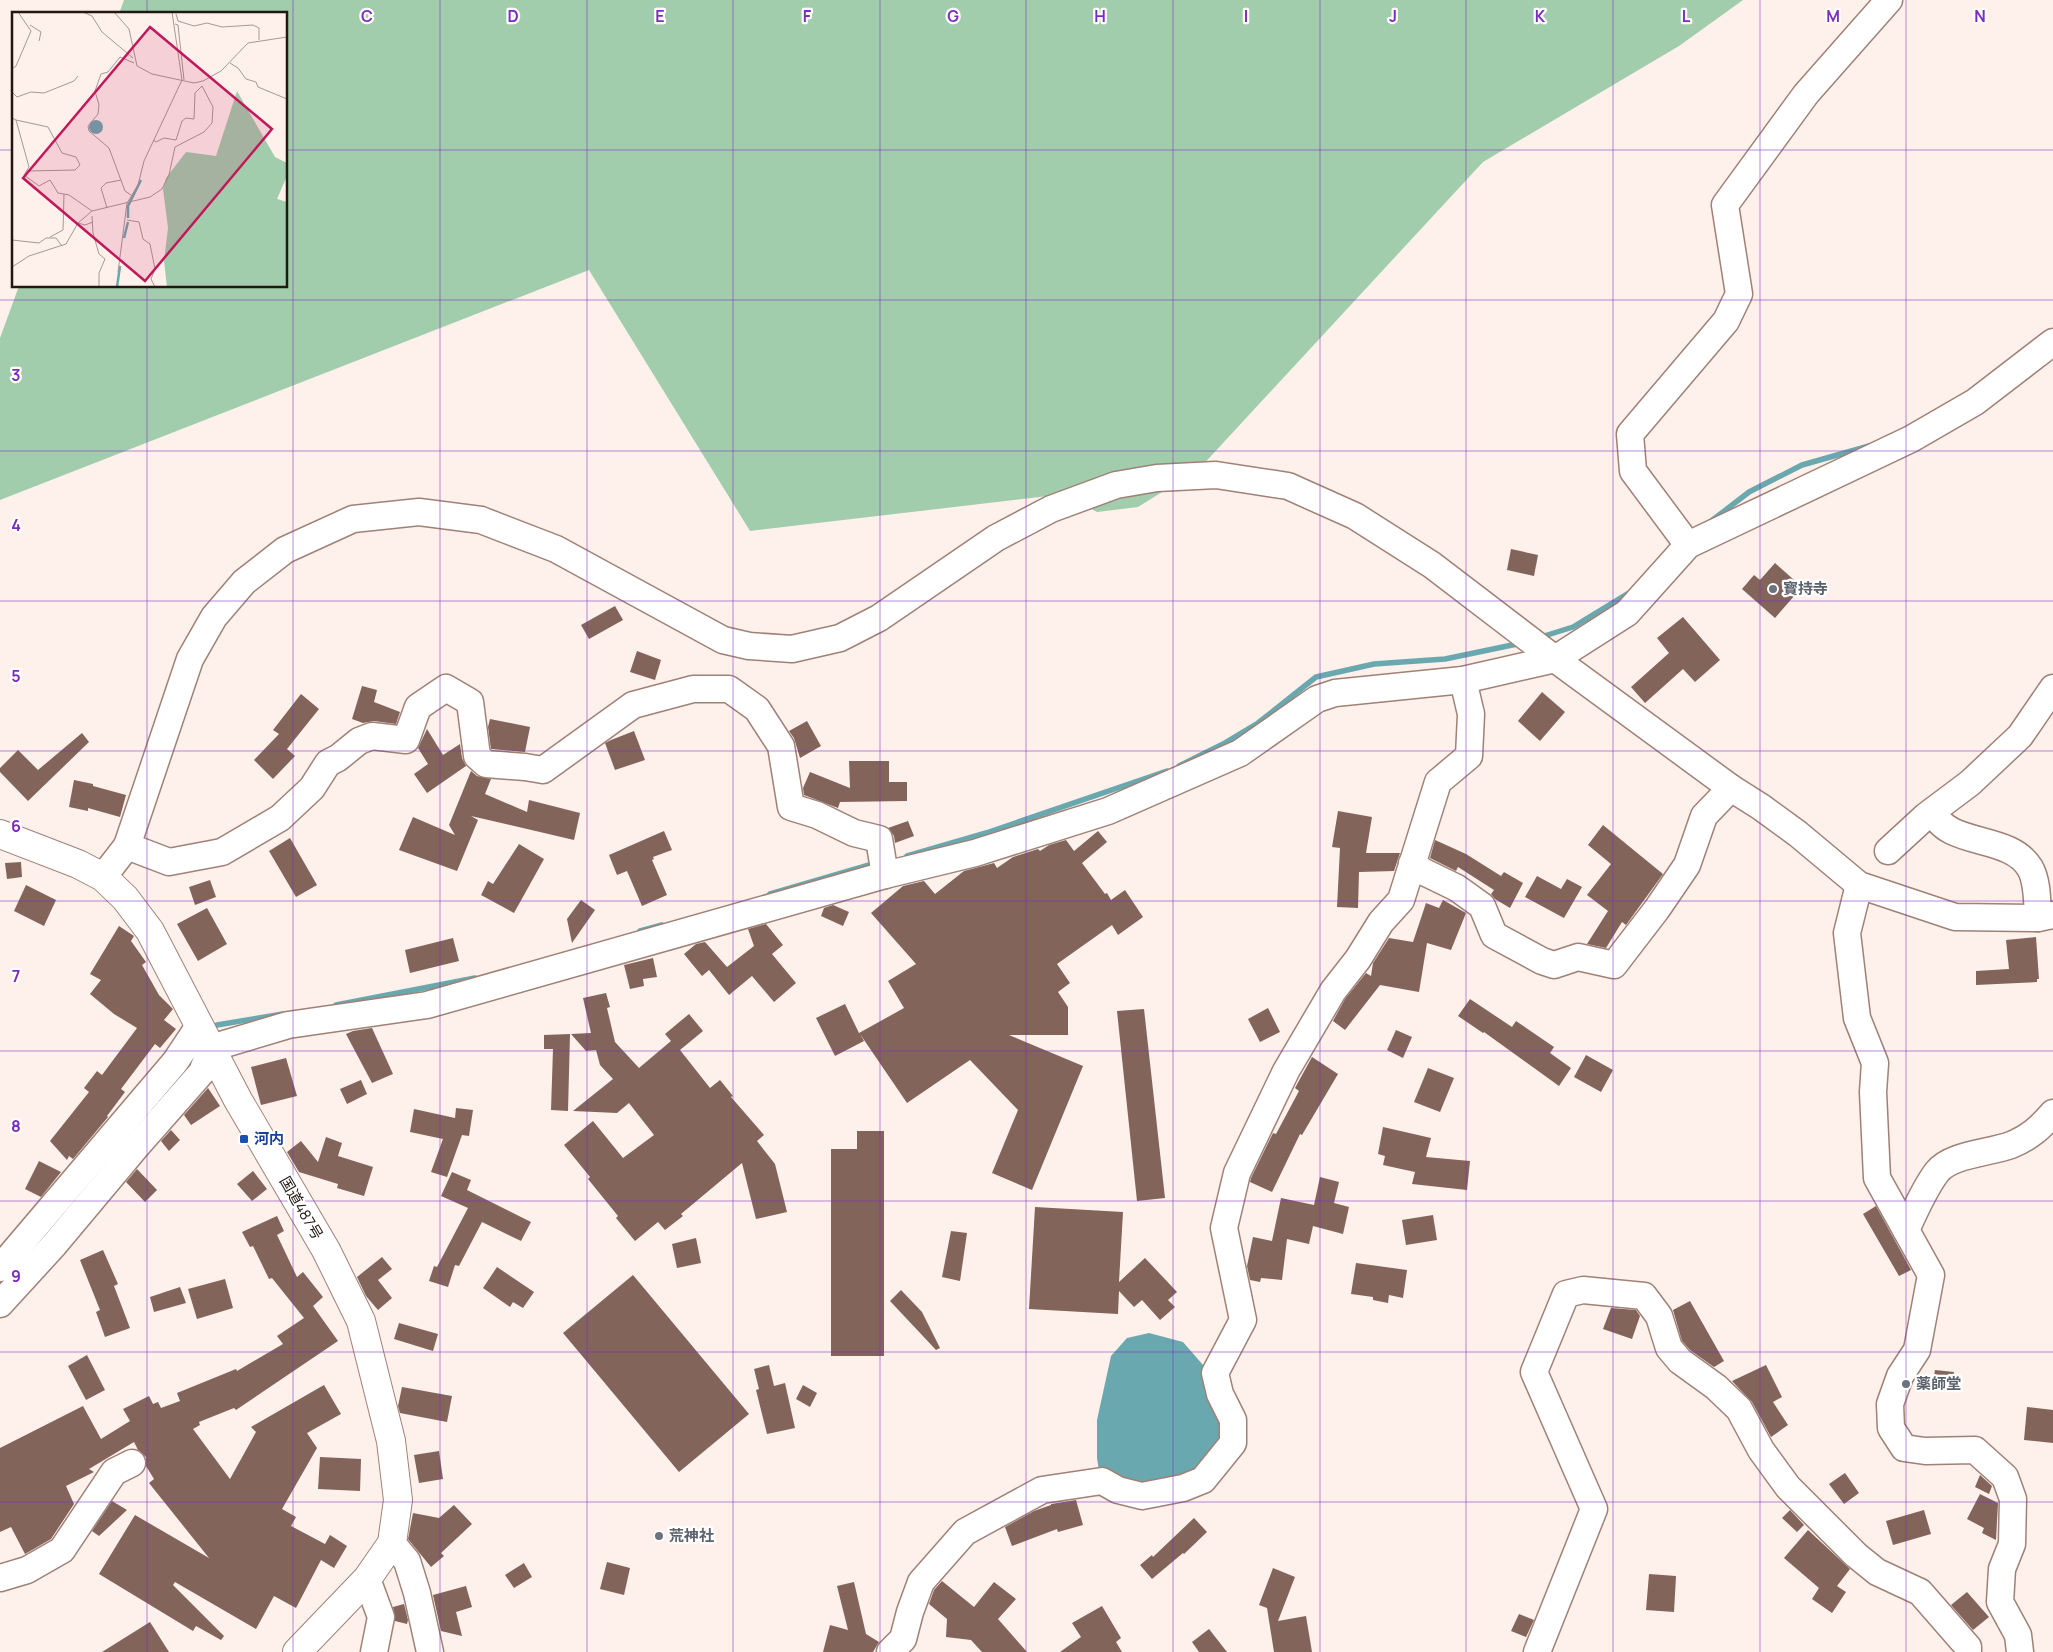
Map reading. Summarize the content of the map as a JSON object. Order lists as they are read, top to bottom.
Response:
{
  "streets": {
    "highway": ["国道487号"]
  },
  "places": {
    "other": ["寳持寺", "薬師堂", "荒神社"],
    "transit": ["河内"]
  },
  "grid": {
    "columns": [
      "C",
      "D",
      "E",
      "F",
      "G",
      "H",
      "I",
      "J",
      "K",
      "L",
      "M",
      "N"
    ],
    "rows": [
      "3",
      "4",
      "5",
      "6",
      "7",
      "8",
      "9"
    ]
  }
}
